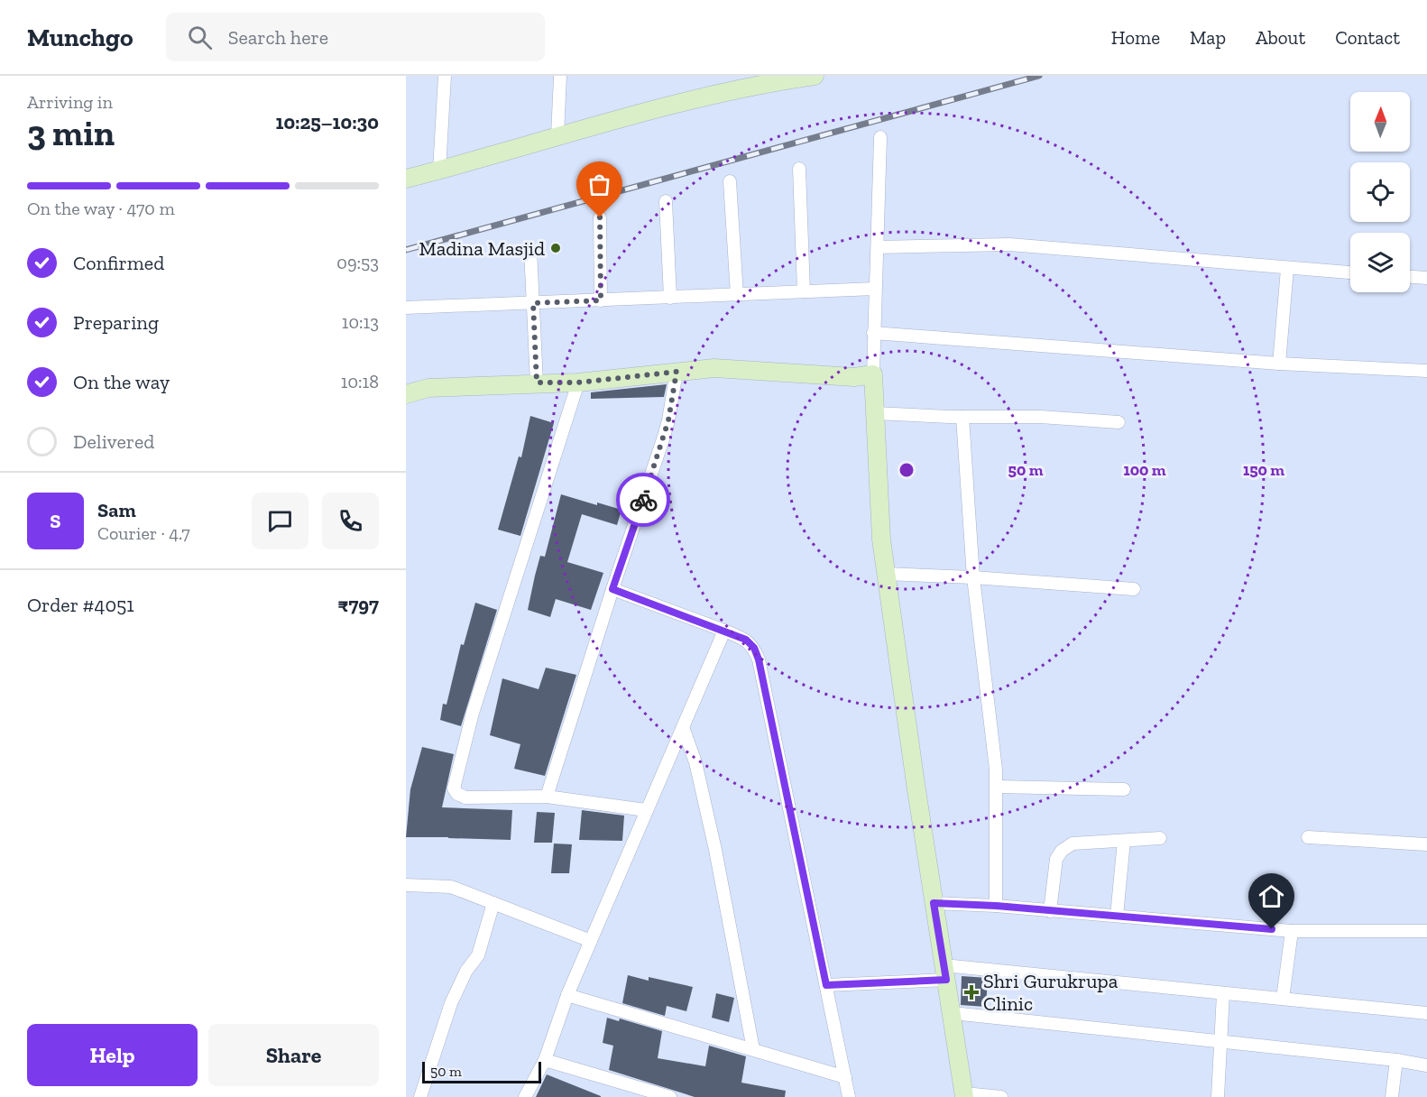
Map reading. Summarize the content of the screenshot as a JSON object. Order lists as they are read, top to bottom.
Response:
{
  "places": {
    "other": ["Madina Masjid"],
    "health": ["Shri Gurukrupa Clinic"]
  },
  "scale_bar": "50 m",
  "north": "top",
  "page": {
    "header": "Munchgo",
    "search": "Search here",
    "nav": [
      "Home",
      "Map",
      "About",
      "Contact"
    ],
    "heading": ["3 min", "Arriving in", "10:25–10:30"],
    "panel": [
      "Sam",
      "Courier · 4.7",
      "Order #4051",
      "₹797"
    ],
    "bar": "On the way · 470 m",
    "list": [
      ["Confirmed", "09:53"],
      ["Preparing", "10:13"],
      ["On the way", "10:18"],
      "Delivered"
    ],
    "round": "S",
    "buttons": ["Help", "Share"],
    "scale": "50 m"
  },
  "rings": ["50 m", "100 m", "150 m"]
}
